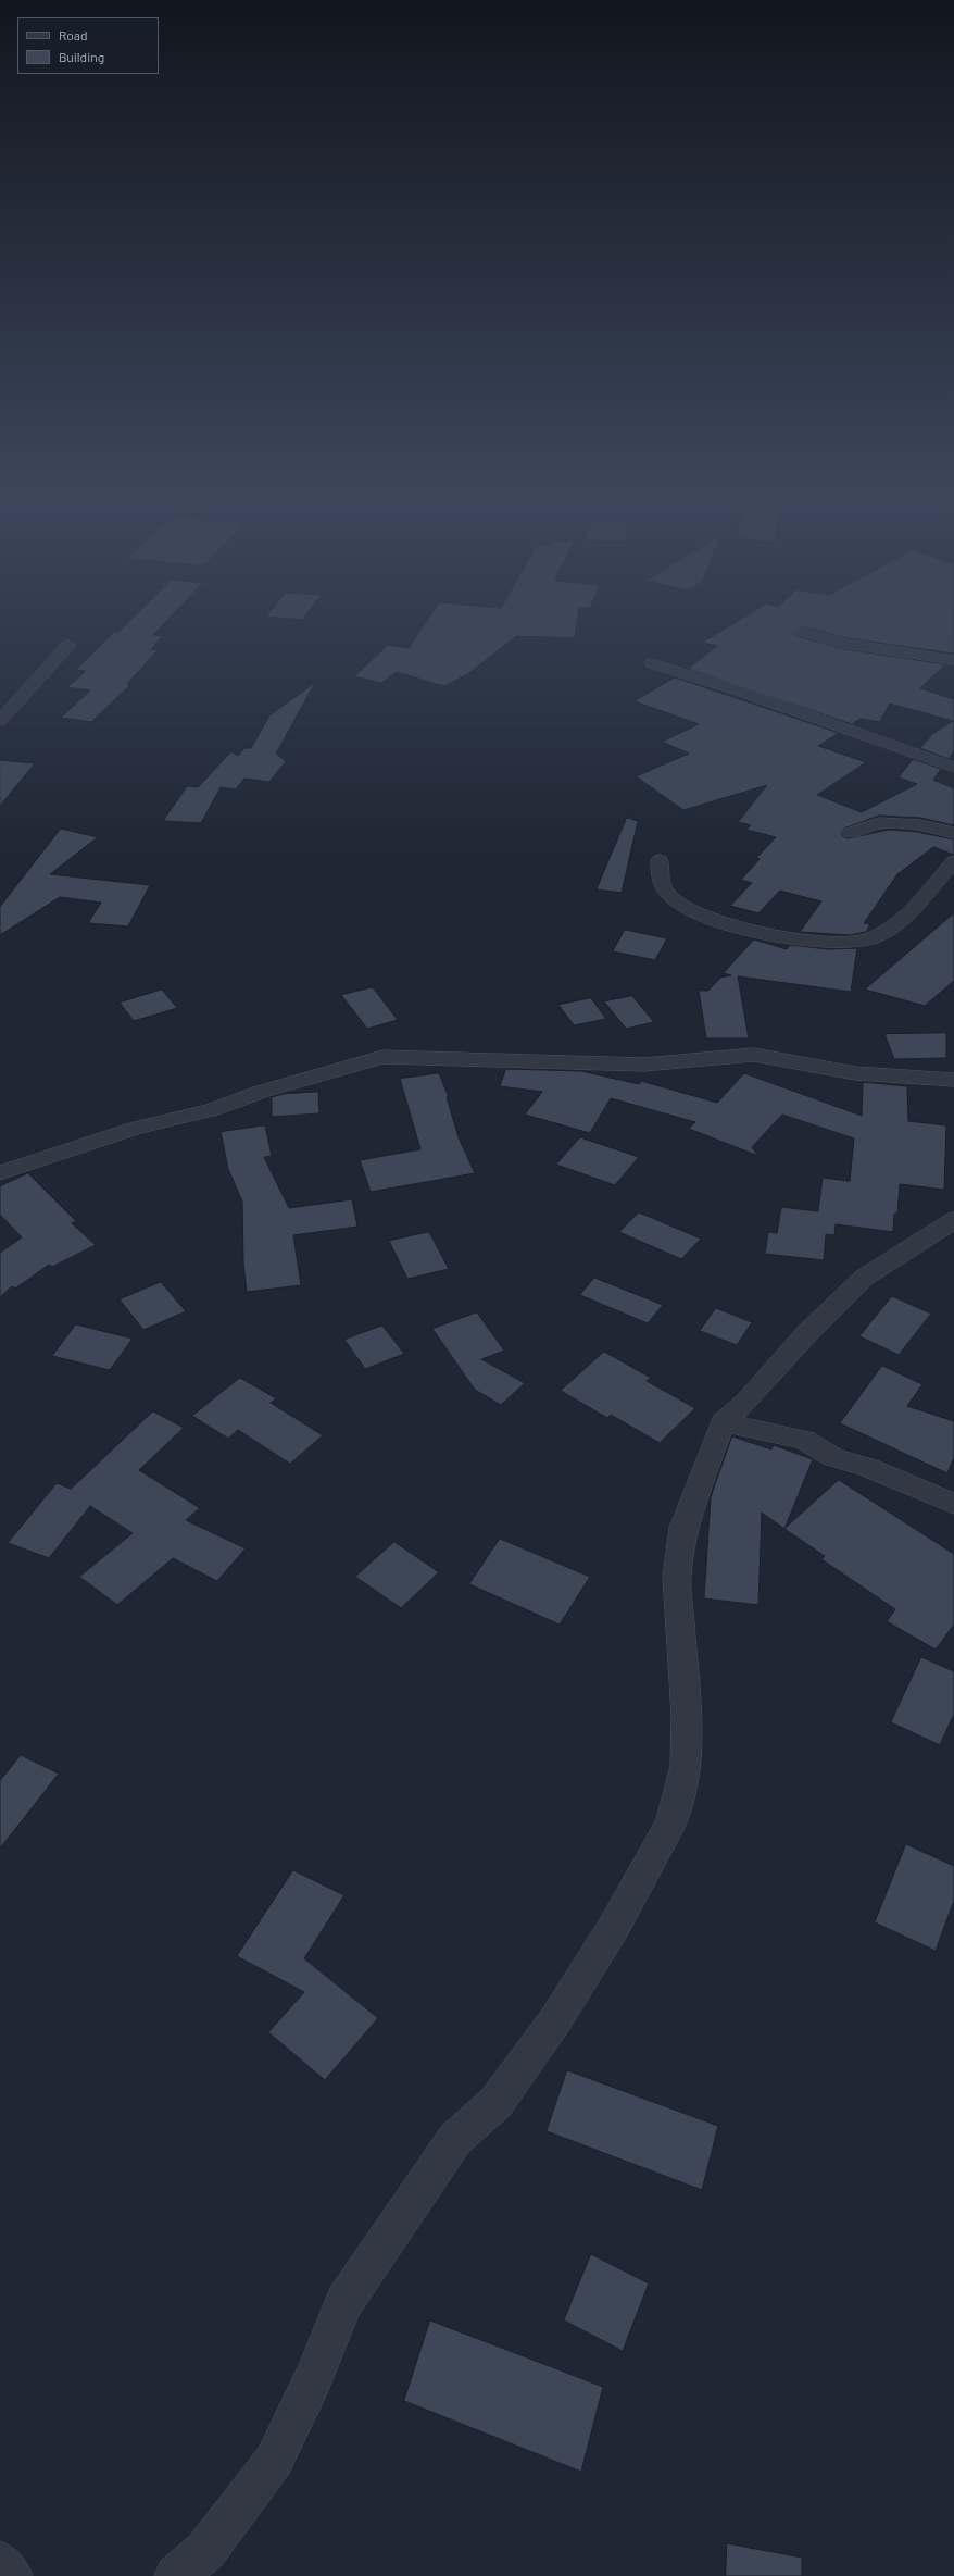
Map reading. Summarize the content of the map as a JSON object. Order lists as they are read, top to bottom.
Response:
{
  "legend": ["Road", "Building"]
}
